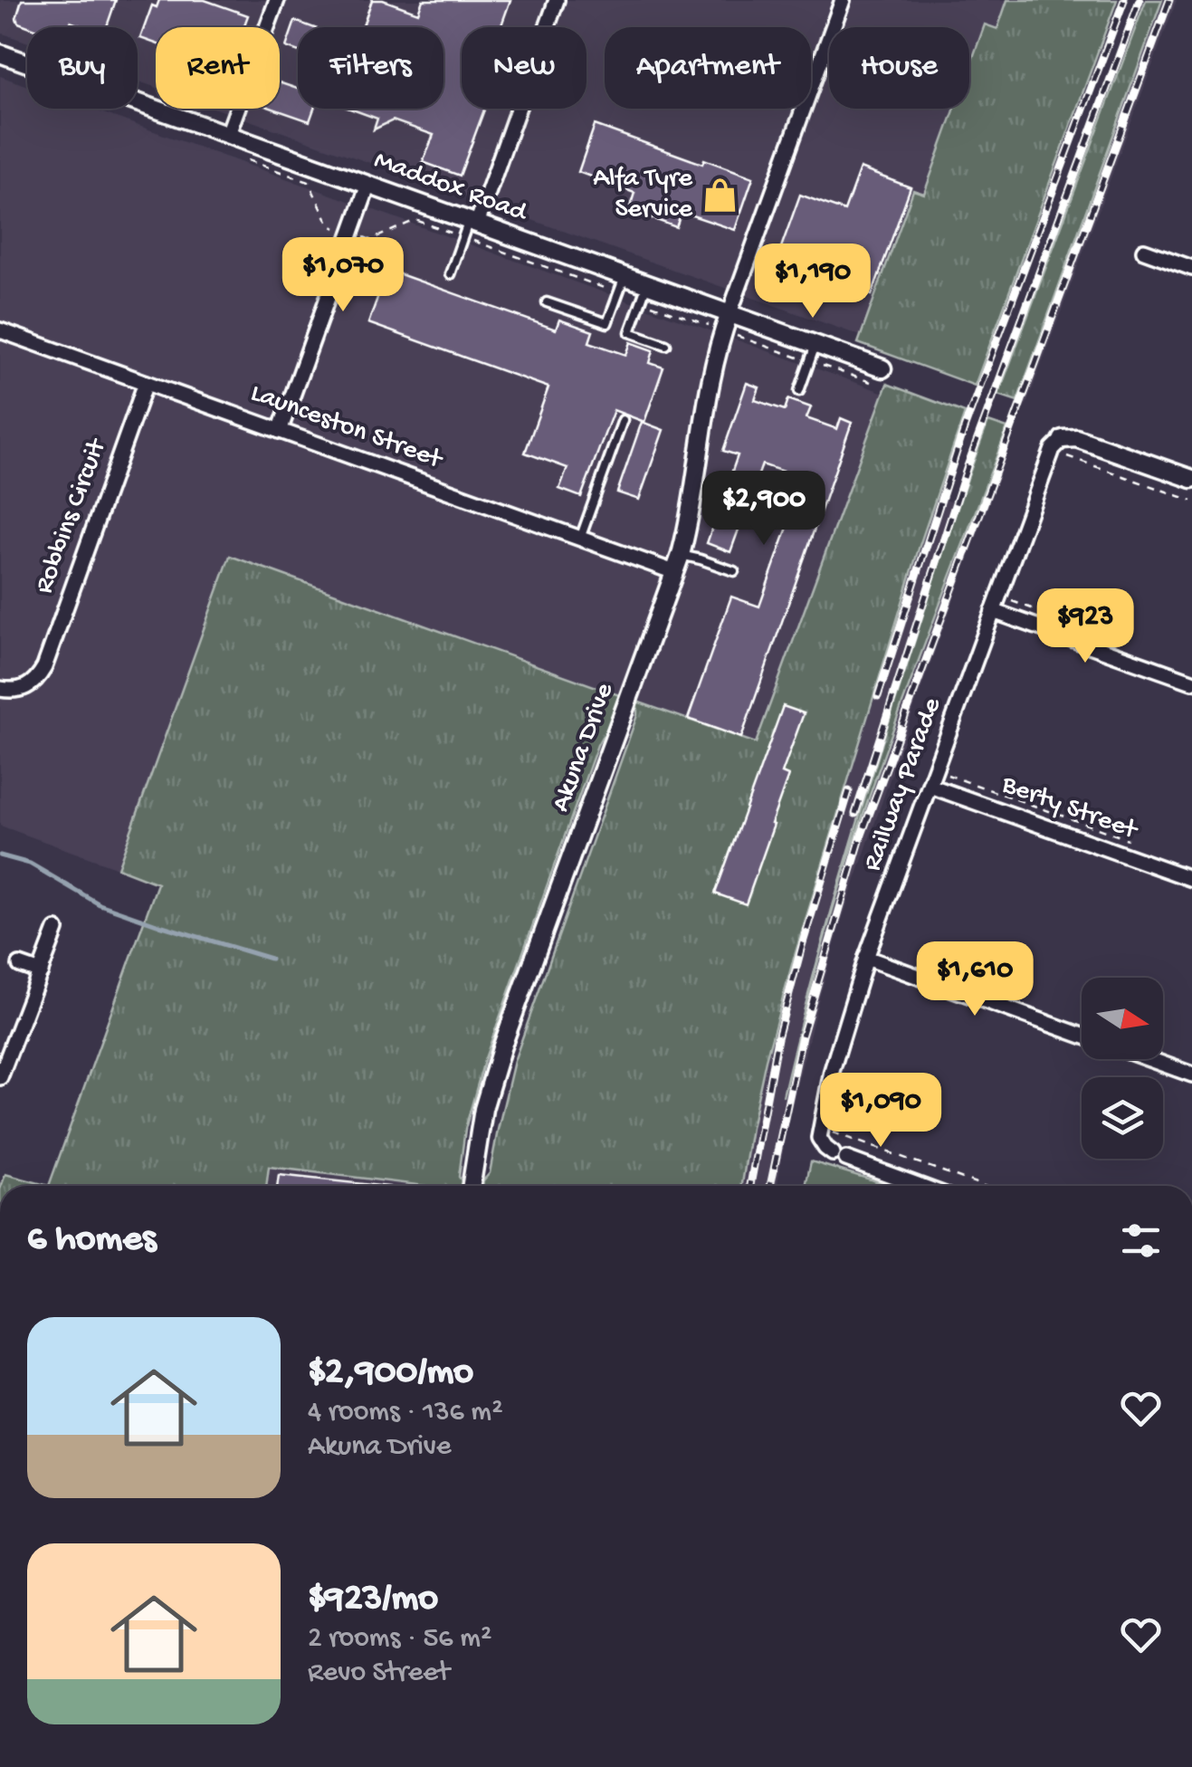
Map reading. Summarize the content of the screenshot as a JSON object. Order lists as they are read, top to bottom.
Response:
{
  "streets": {
    "street": [
      "Maddox Road",
      "Launceston Street",
      "Robbins Circuit",
      "Akuna Drive",
      "Railway Parade",
      "Berty Street"
    ]
  },
  "crossings": [
    ["Maddox Road", "Akuna Drive"],
    ["Launceston Street", "Robbins Circuit"],
    ["Launceston Street", "Akuna Drive"],
    ["Railway Parade", "Berty Street"]
  ],
  "places": {
    "shop": ["Alfa Tyre Service"]
  },
  "north": "right",
  "page": {
    "chip": [
      "Buy",
      "Rent",
      "Filters",
      "New",
      "Apartment",
      "House"
    ],
    "price": [
      "$1,070",
      "$1,190",
      "$2,900",
      "$923",
      "$1,610",
      "$1,090"
    ],
    "heading": "6 homes",
    "list": [
      {
        "name": "$2,900/mo",
        "note": "4 rooms · 136 m² · Akuna Drive"
      },
      {
        "name": "$923/mo",
        "note": "2 rooms · 56 m² · Revo Street"
      }
    ]
  }
}
